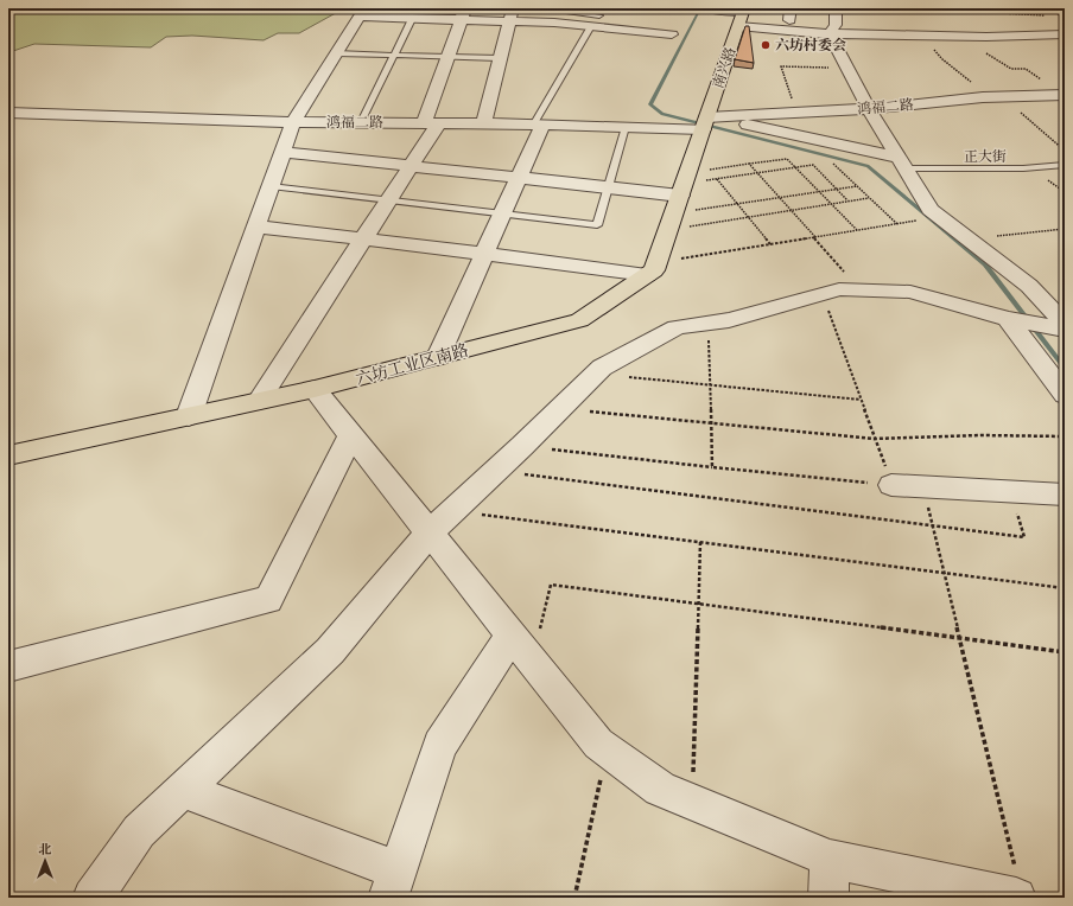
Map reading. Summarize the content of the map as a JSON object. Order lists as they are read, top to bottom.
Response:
{
  "streets": {
    "main road": ["南兴路", "六坊工业区南路"],
    "street": ["鸿福二路"],
    "lane": ["正大街"]
  },
  "crossings": [
    ["南兴路", "鸿福二路"]
  ],
  "places": ["六坊村委会"],
  "north": "top"
}
